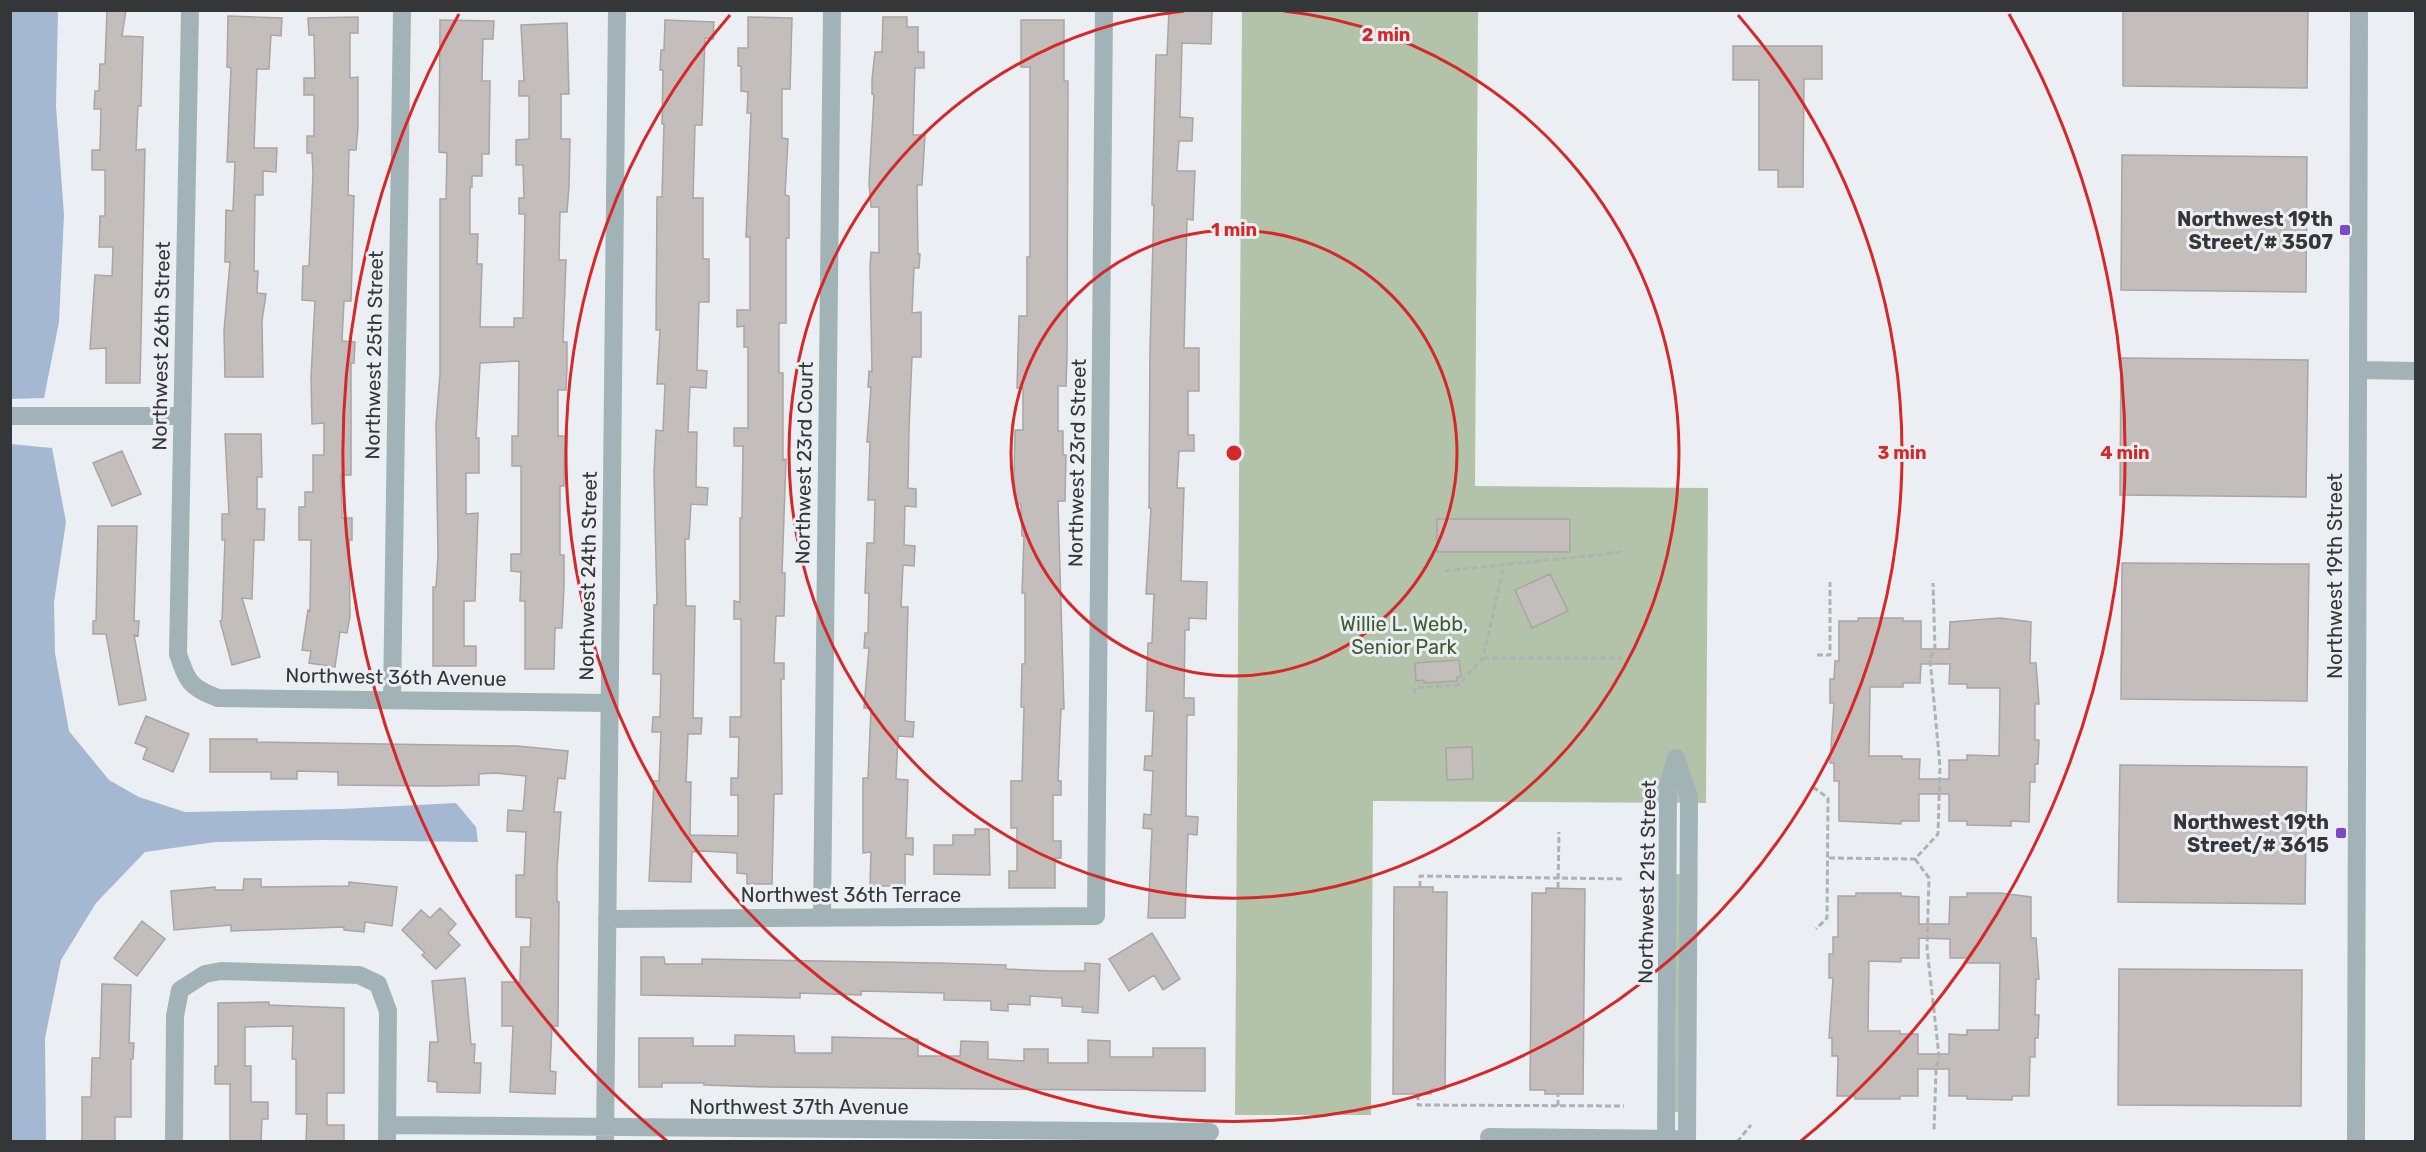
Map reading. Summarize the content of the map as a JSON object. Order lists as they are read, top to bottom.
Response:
{
  "streets": {
    "street": [
      "Northwest 26th Street",
      "Northwest 25th Street",
      "Northwest 23rd Court",
      "Northwest 23rd Street",
      "Northwest 24th Street",
      "Northwest 19th Street",
      "Northwest 36th Avenue",
      "Northwest 21st Street",
      "Northwest 36th Terrace",
      "Northwest 37th Avenue"
    ]
  },
  "crossings": [
    ["Northwest 26th Street", "Northwest 36th Avenue"],
    ["Northwest 25th Street", "Northwest 36th Avenue"],
    ["Northwest 23rd Court", "Northwest 36th Terrace"],
    ["Northwest 23rd Street", "Northwest 36th Terrace"],
    ["Northwest 24th Street", "Northwest 36th Avenue"],
    ["Northwest 24th Street", "Northwest 36th Terrace"],
    ["Northwest 24th Street", "Northwest 37th Avenue"]
  ],
  "parks": ["Willie L. Webb, Senior Park"],
  "places": {
    "transit": ["Northwest 19th Street/# 3507", "Northwest 19th Street/# 3615"]
  },
  "rings": [
    "2 min",
    "1 min",
    "3 min",
    "4 min"
  ]
}
